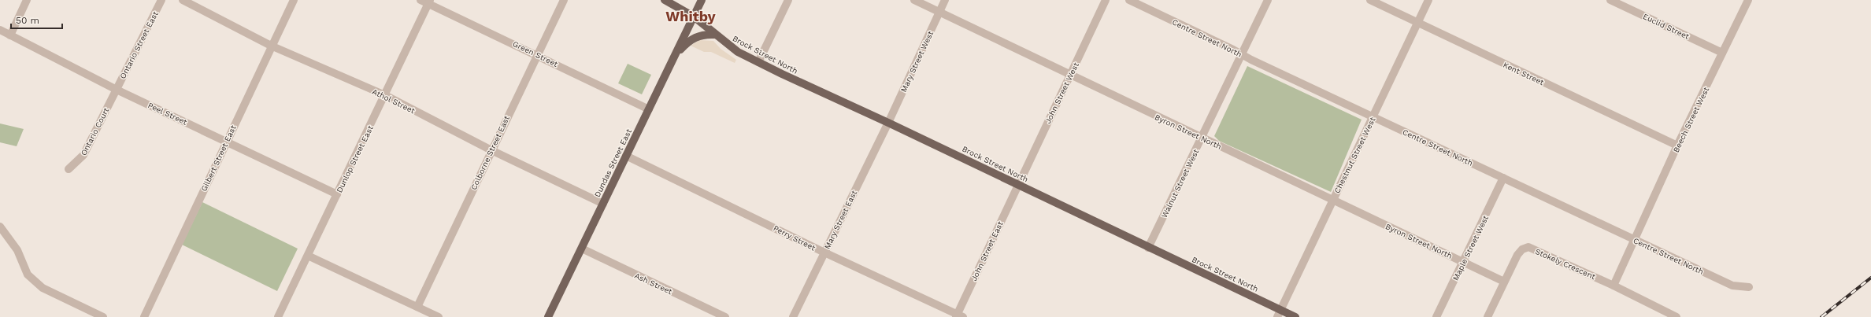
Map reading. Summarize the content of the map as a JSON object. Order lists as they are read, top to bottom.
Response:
{
  "streets": {
    "main road": ["Brock Street North", "Dundas Street East"],
    "street": [
      "Euclid Street",
      "Centre Street North",
      "Ontario Street East",
      "Green Street",
      "Mary Street West",
      "Kent Street",
      "John Street West",
      "Athol Street",
      "Peel Street",
      "Beech Street West",
      "Ontario Court",
      "Byron Street North",
      "Colborne Street East",
      "Chestnut Street West",
      "Gilbert Street East",
      "Dunlop Street East",
      "Walnut Street West",
      "Mary Street East",
      "Perry Street",
      "Maple Street West",
      "John Street East",
      "Stokely Crescent",
      "Ash Street"
    ]
  },
  "crossings": [
    ["Euclid Street", "Beech Street West"],
    ["Centre Street North", "Beech Street West"],
    ["Centre Street North", "Chestnut Street West"],
    ["Centre Street North", "Walnut Street West"],
    ["Centre Street North", "Maple Street West"],
    ["Ontario Street East", "Peel Street"],
    ["Ontario Street East", "Ontario Court"],
    ["Green Street", "Colborne Street East"],
    ["Green Street", "Dunlop Street East"],
    ["Green Street", "Dundas Street East"],
    ["Brock Street North", "Mary Street West"],
    ["Brock Street North", "John Street West"],
    ["Brock Street North", "Chestnut Street West"],
    ["Brock Street North", "Dundas Street East"],
    ["Brock Street North", "Walnut Street West"],
    ["Brock Street North", "Mary Street East"],
    ["Brock Street North", "John Street East"],
    ["Mary Street West", "Byron Street North"],
    ["Mary Street West", "Mary Street East"],
    ["Kent Street", "Beech Street West"],
    ["Kent Street", "Chestnut Street West"],
    ["John Street West", "Byron Street North"],
    ["John Street West", "John Street East"],
    ["Athol Street", "Colborne Street East"],
    ["Athol Street", "Gilbert Street East"],
    ["Athol Street", "Dunlop Street East"],
    ["Athol Street", "Dundas Street East"],
    ["Peel Street", "Ontario Court"],
    ["Peel Street", "Gilbert Street East"],
    ["Peel Street", "Dunlop Street East"],
    ["Beech Street West", "Stokely Crescent"],
    ["Byron Street North", "Chestnut Street West"],
    ["Byron Street North", "Walnut Street West"],
    ["Byron Street North", "Maple Street West"],
    ["Byron Street North", "Stokely Crescent"],
    ["Dundas Street East", "Perry Street"],
    ["Dundas Street East", "Ash Street"],
    ["Mary Street East", "Perry Street"],
    ["Perry Street", "John Street East"]
  ],
  "districts": ["Whitby"],
  "scale_bar": "50 m"
}
